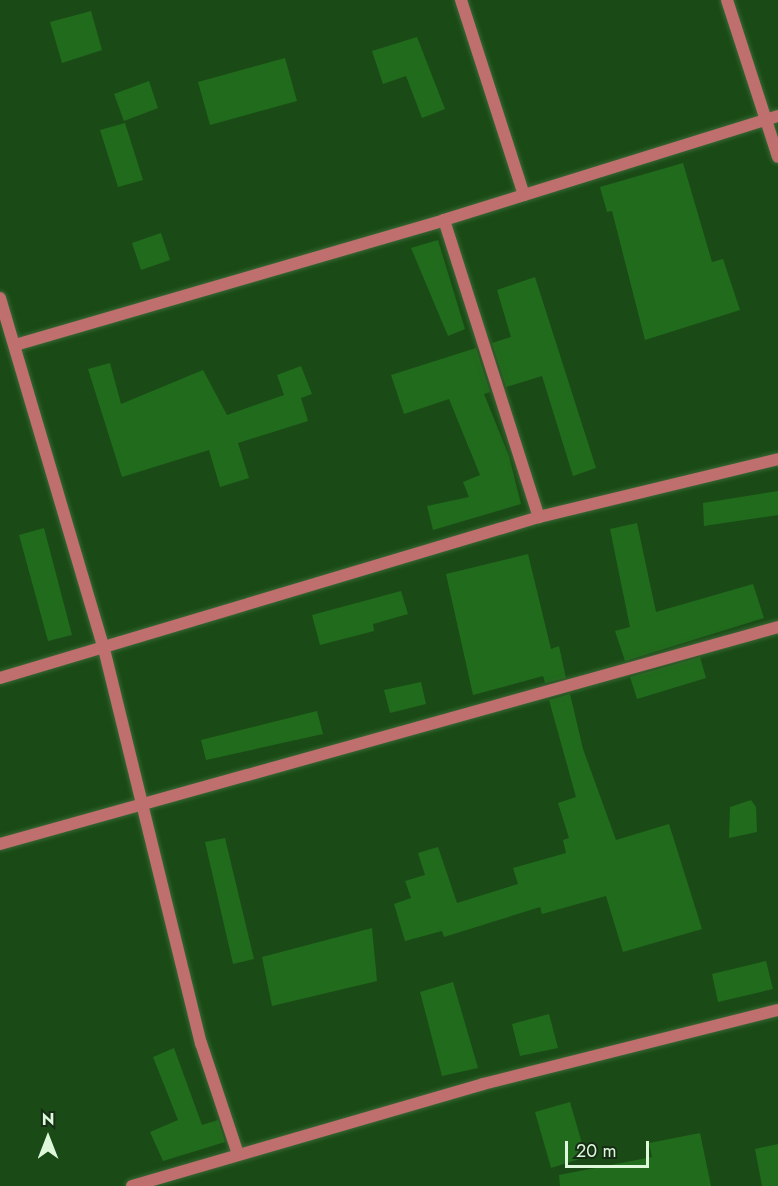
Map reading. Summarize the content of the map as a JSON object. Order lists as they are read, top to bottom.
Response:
{
  "scale_bar": "20 m",
  "north": "top"
}
